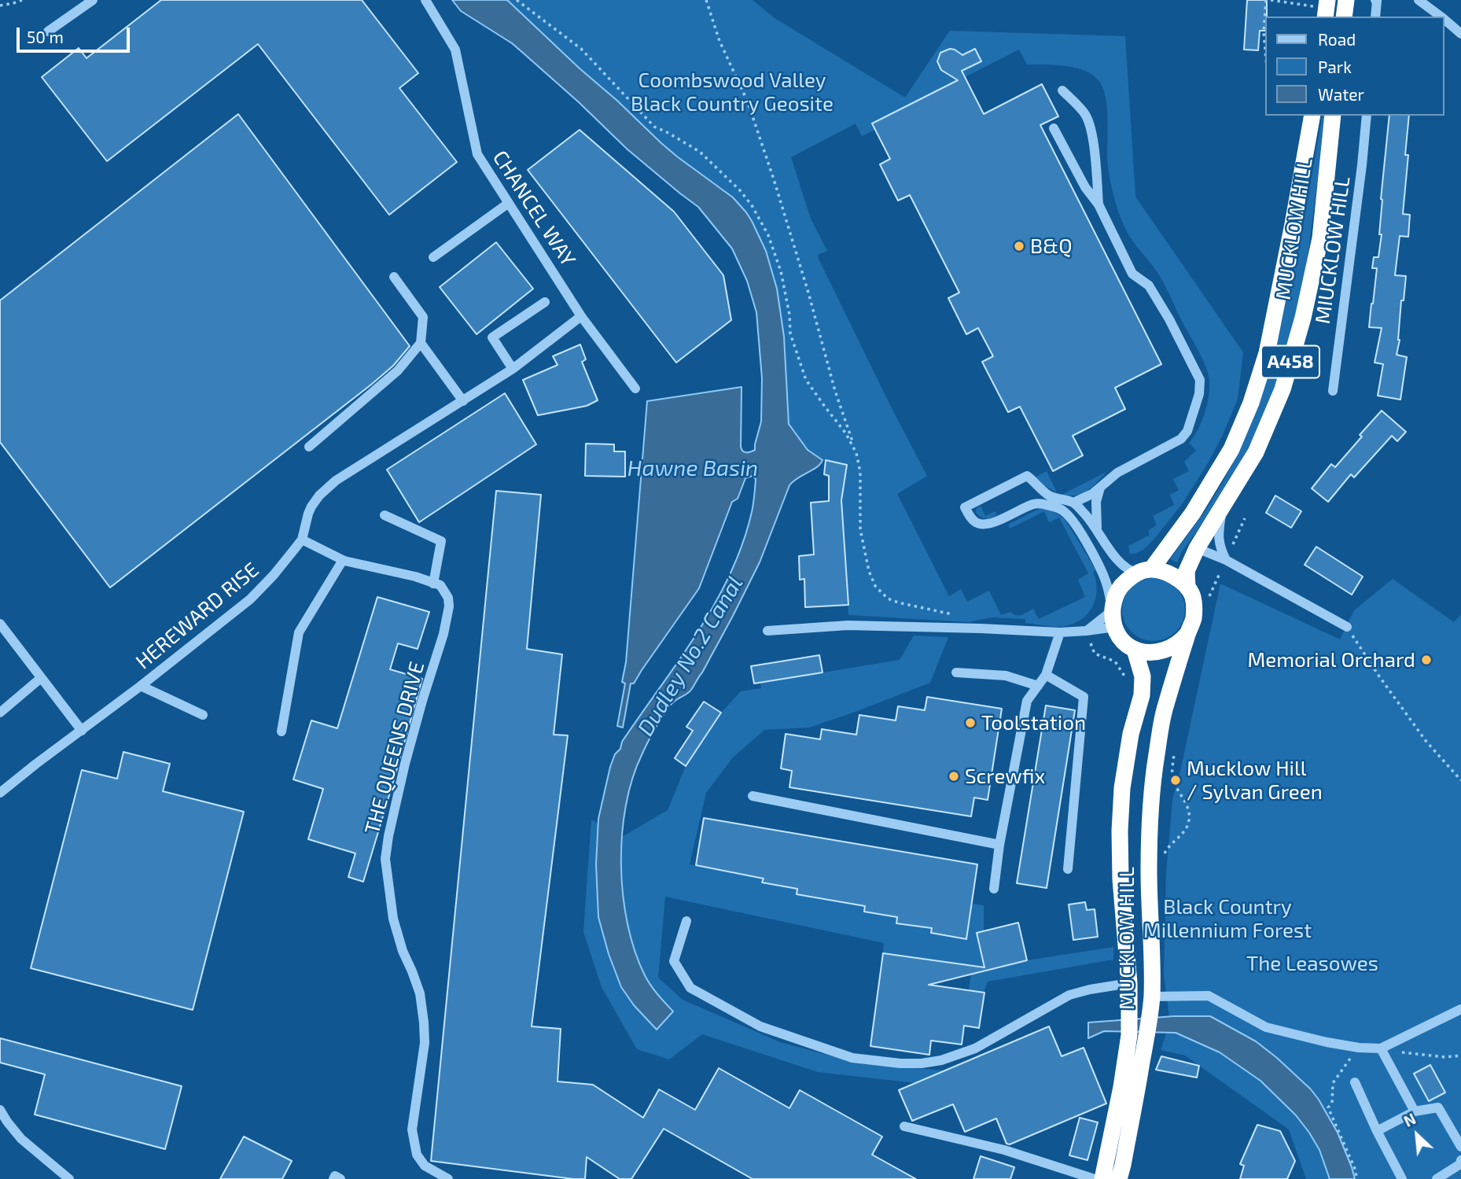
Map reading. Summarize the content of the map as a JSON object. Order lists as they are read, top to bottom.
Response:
{
  "streets": {
    "highway": ["MUCKLOW HILL", "A458"],
    "street": [
      "CHANCEL WAY",
      "MIUCKLOW HILL",
      "HEREWARD RISE",
      "THE QUEENS DRIVE"
    ]
  },
  "crossings": [
    ["CHANCEL WAY", "HEREWARD RISE"]
  ],
  "water": ["Hawne Basin", "Dudley No.2 Canal"],
  "parks": ["Coombswood Valley Black Country Geosite", "Black Country Millennium Forest", "The Leasowes"],
  "places": [
    "B&Q",
    "Memorial Orchard",
    "Toolstation",
    "Screwfix",
    "Mucklow Hill / Sylvan Green"
  ],
  "legend": ["Road", "Park", "Water"],
  "scale_bar": "50 m",
  "north": "top left"
}
